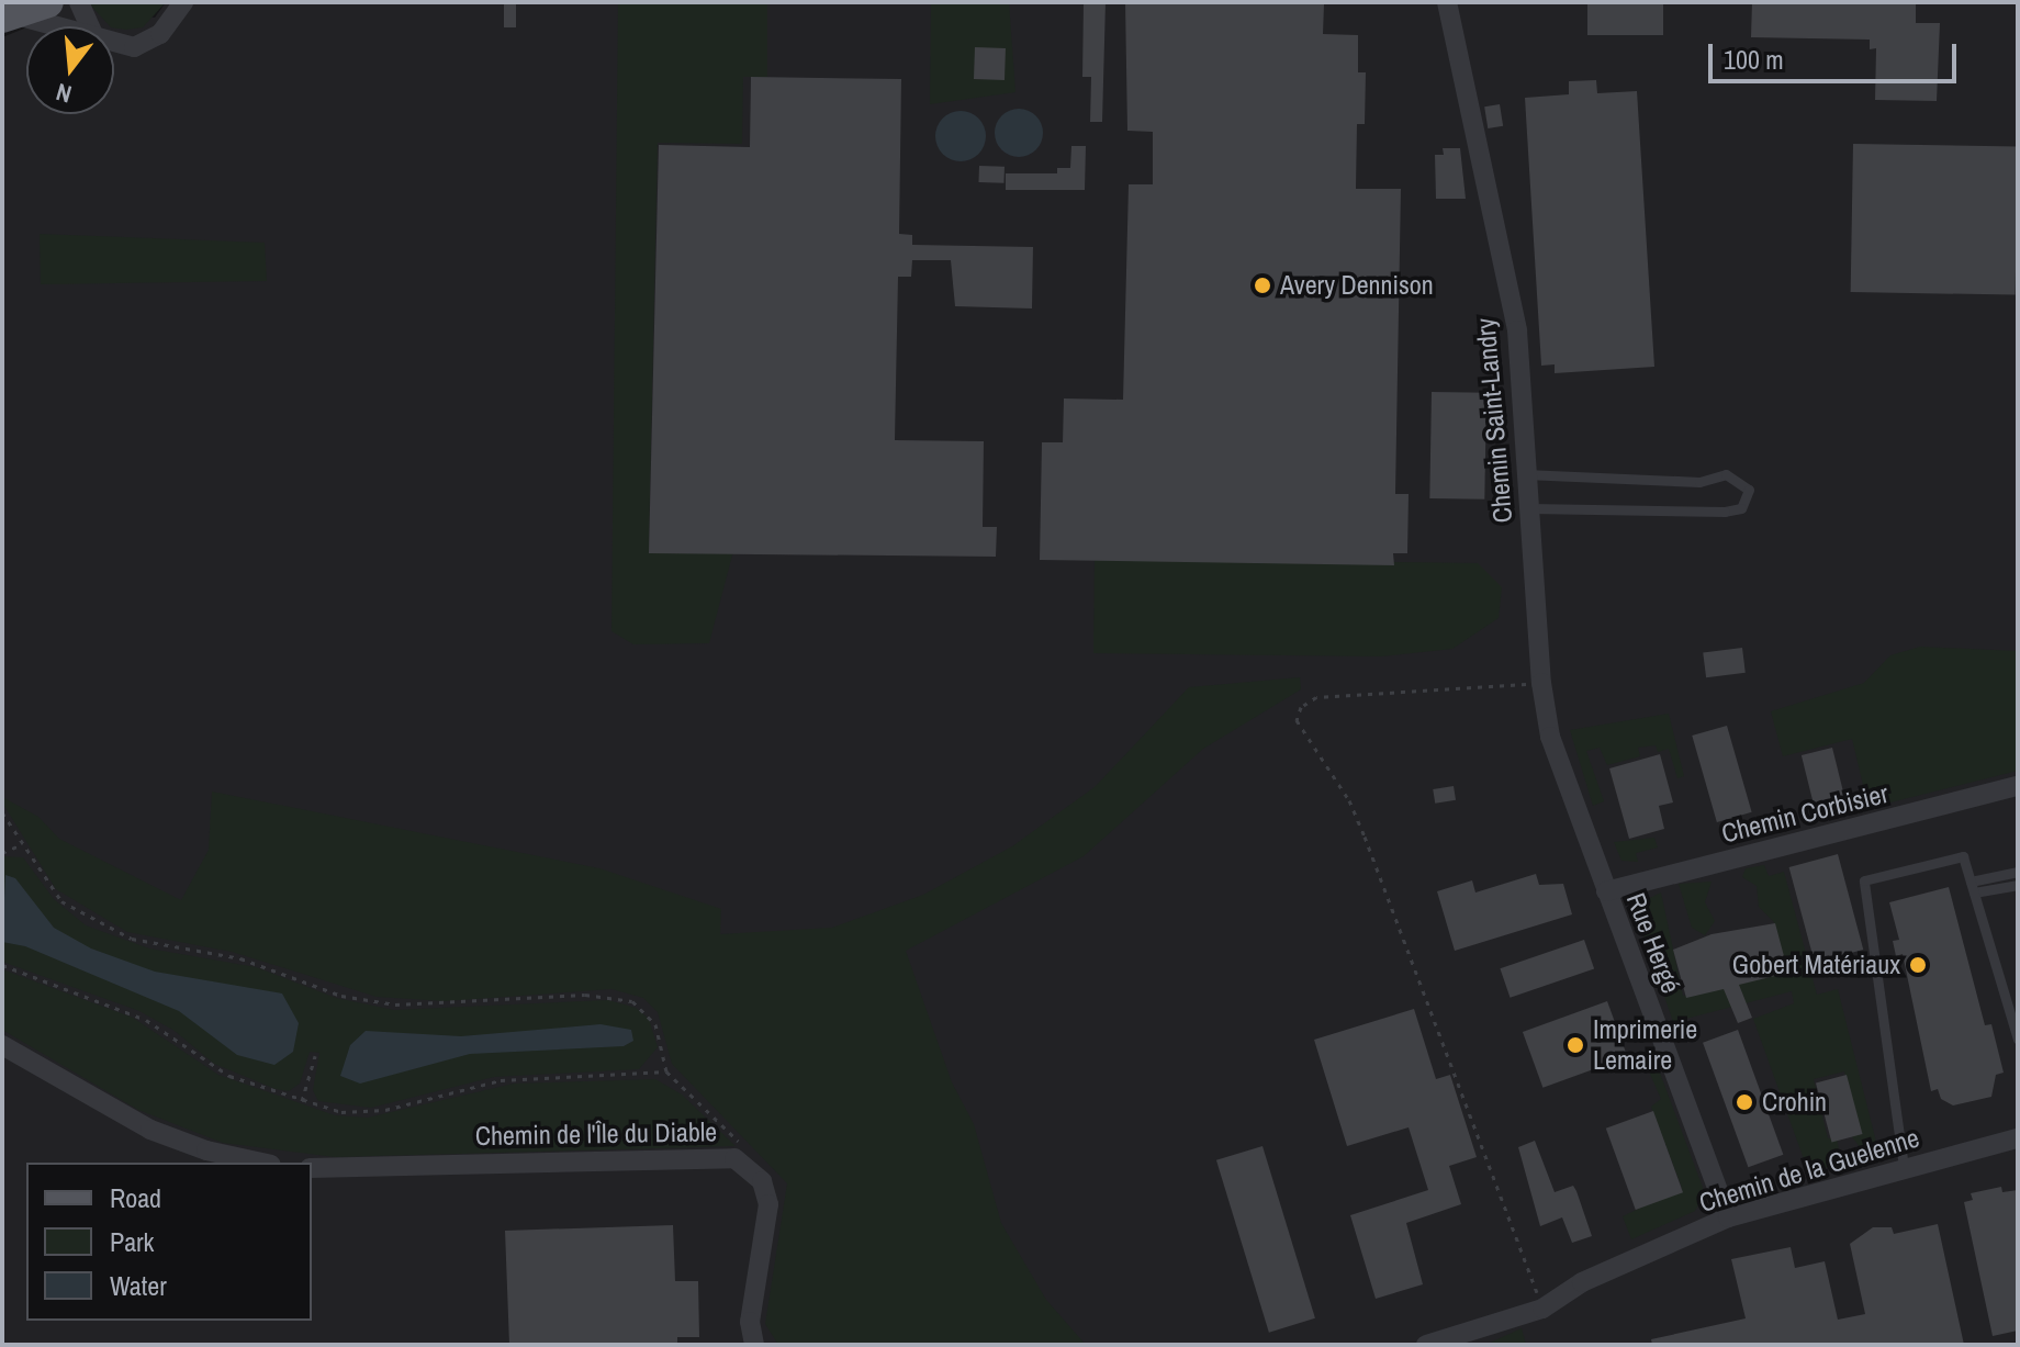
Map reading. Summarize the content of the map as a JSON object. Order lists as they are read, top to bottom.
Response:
{
  "streets": {
    "street": [
      "Chemin Saint-Landry",
      "Chemin Corbisier",
      "Rue Hergé",
      "Chemin de l'Île du Diable",
      "Chemin de la Guelenne"
    ]
  },
  "crossings": [
    ["Chemin Saint-Landry", "Rue Hergé"],
    ["Chemin Corbisier", "Rue Hergé"],
    ["Rue Hergé", "Chemin de la Guelenne"]
  ],
  "places": [
    "Avery Dennison",
    "Gobert Matériaux",
    "Imprimerie Lemaire",
    "Crohin"
  ],
  "legend": ["Road", "Park", "Water"],
  "scale_bar": "100 m",
  "north": "bottom"
}
